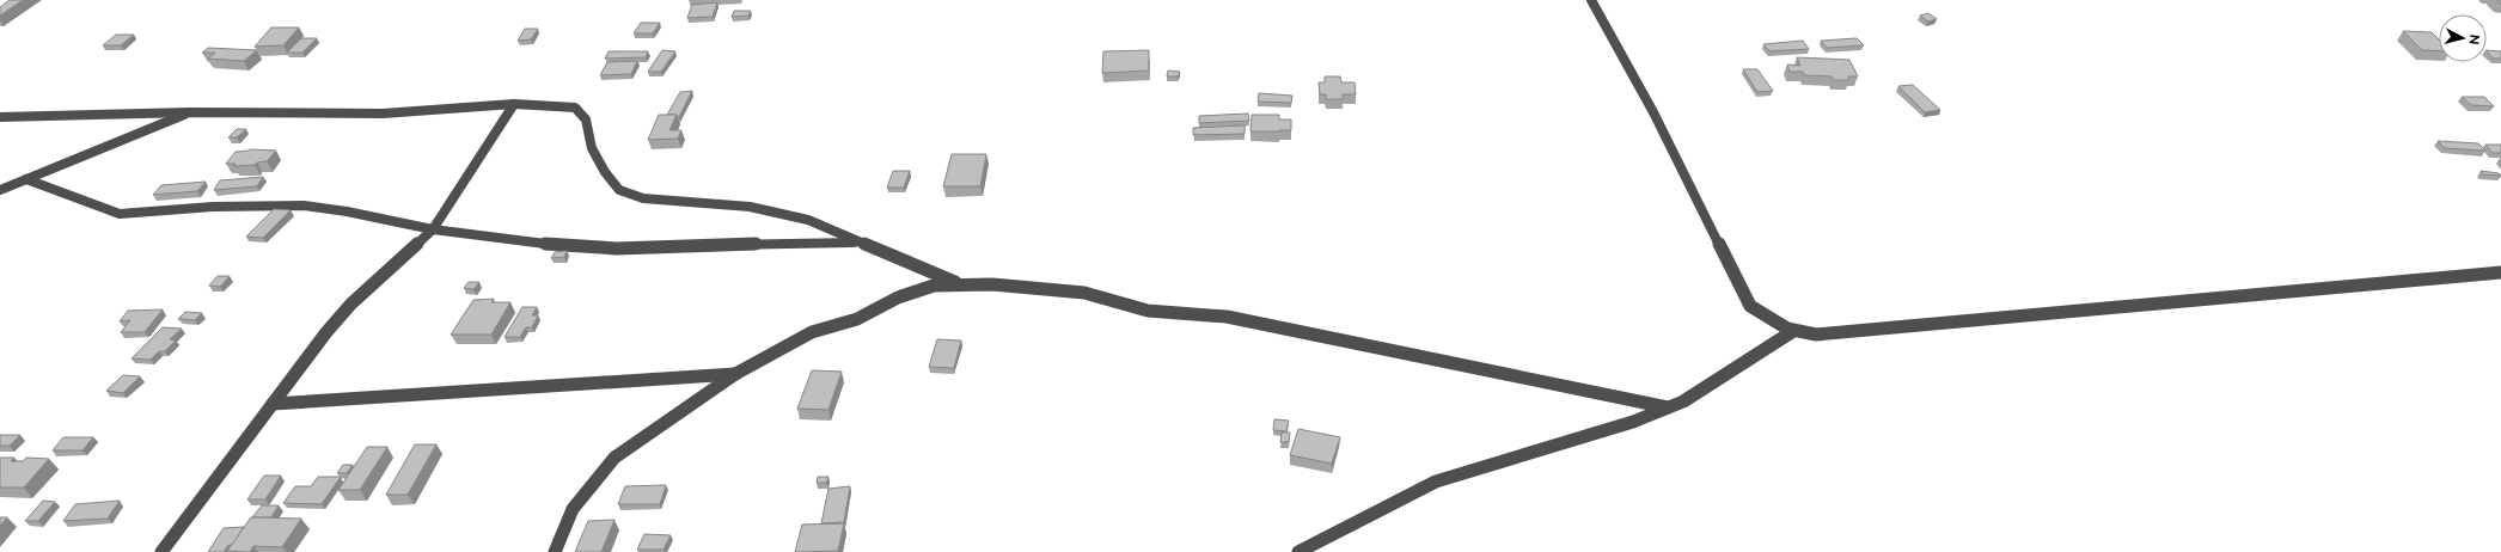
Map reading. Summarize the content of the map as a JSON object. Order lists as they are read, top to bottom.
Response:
{
  "north": "right"
}
